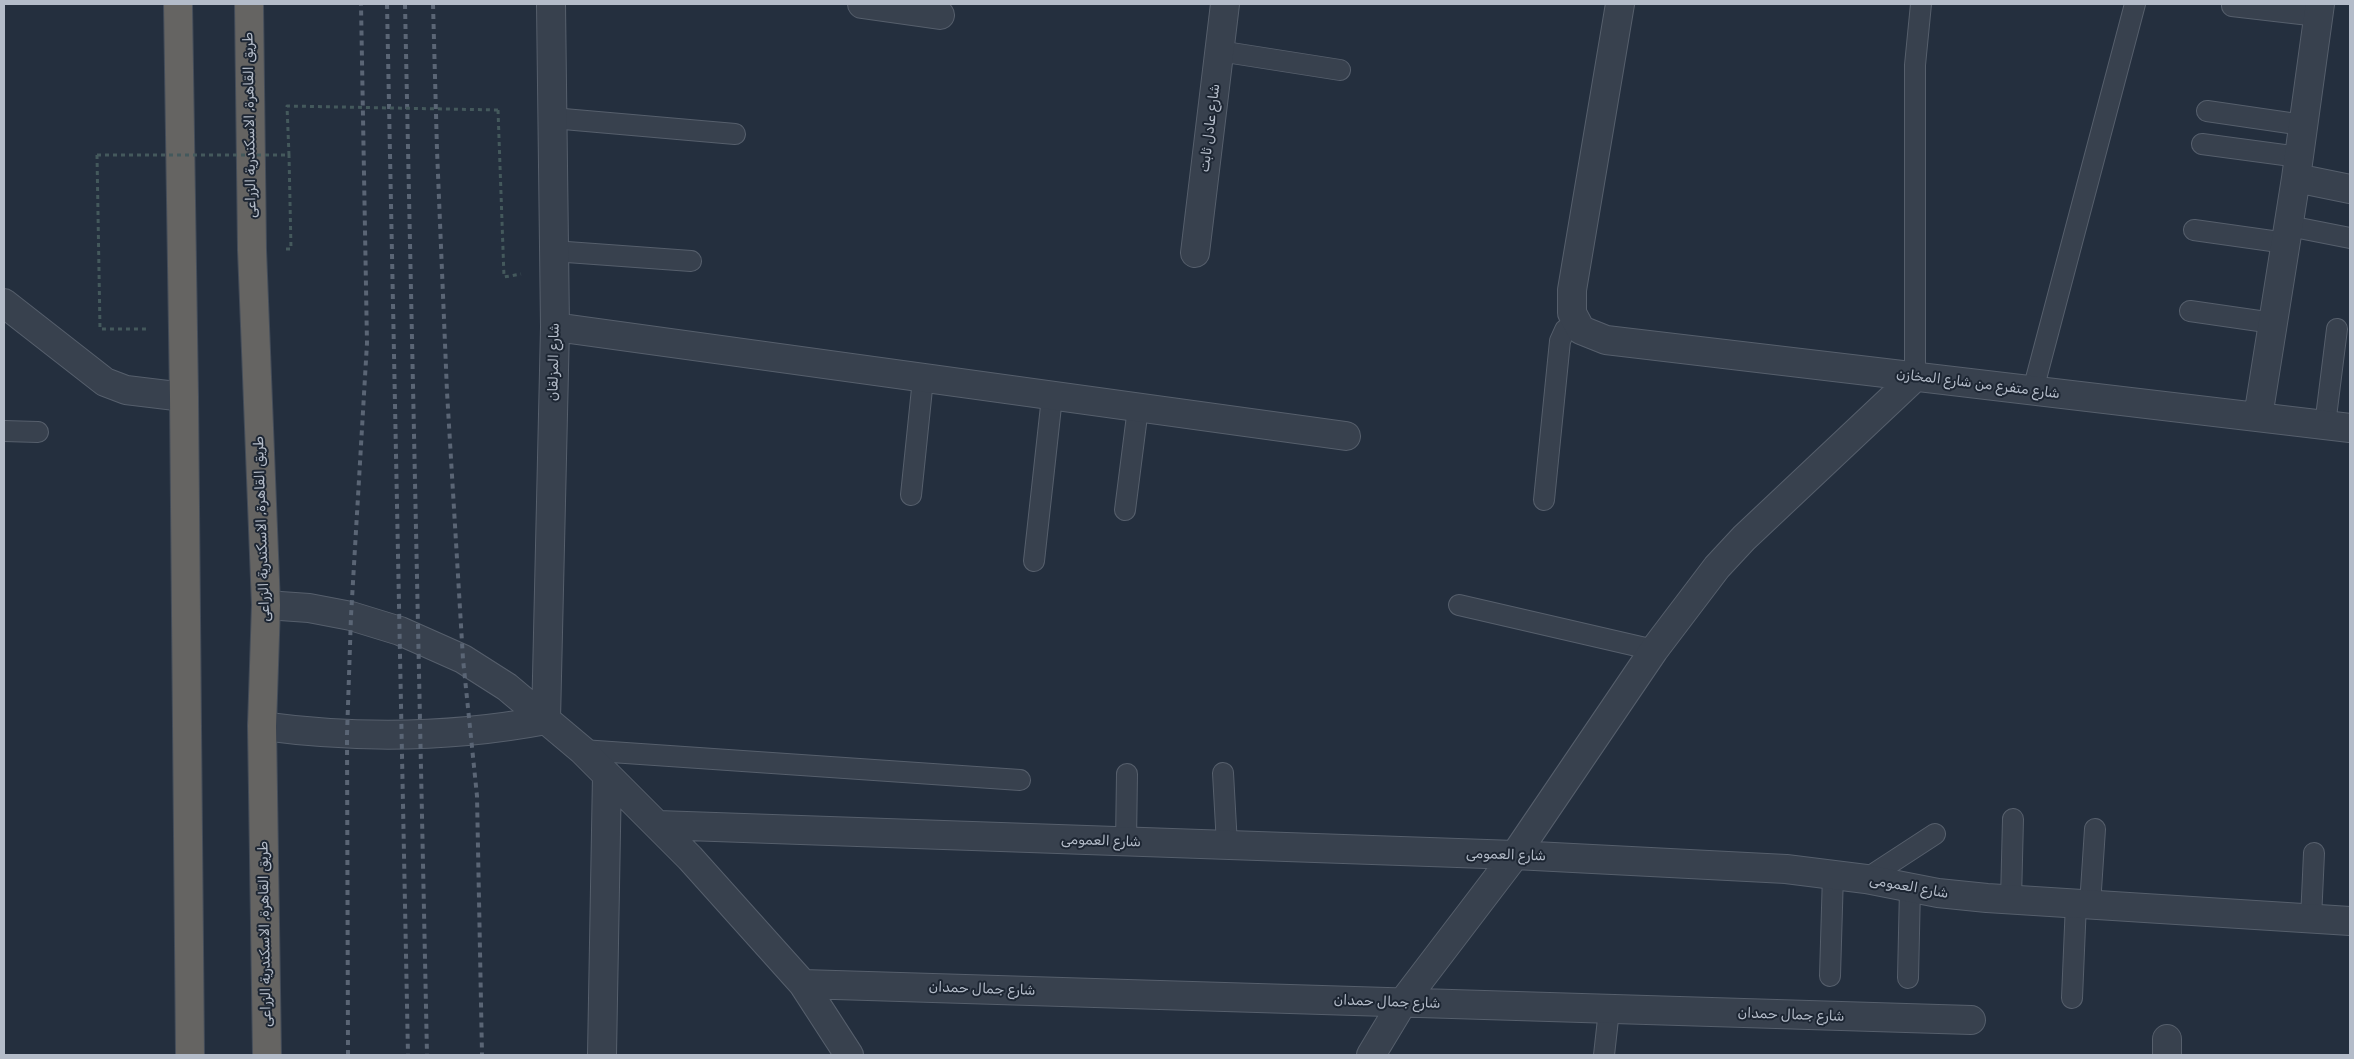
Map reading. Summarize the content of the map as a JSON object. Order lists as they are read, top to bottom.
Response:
{
  "streets": {
    "highway": ["طريق القاهرة, الاسكندرية الزراعى"],
    "street": [
      "شارع عادل ثابت",
      "شارع المزلقان",
      "شارع متفرع من شارع المخازن",
      "شارع العمومى",
      "شارع جمال حمدان"
    ]
  }
}
